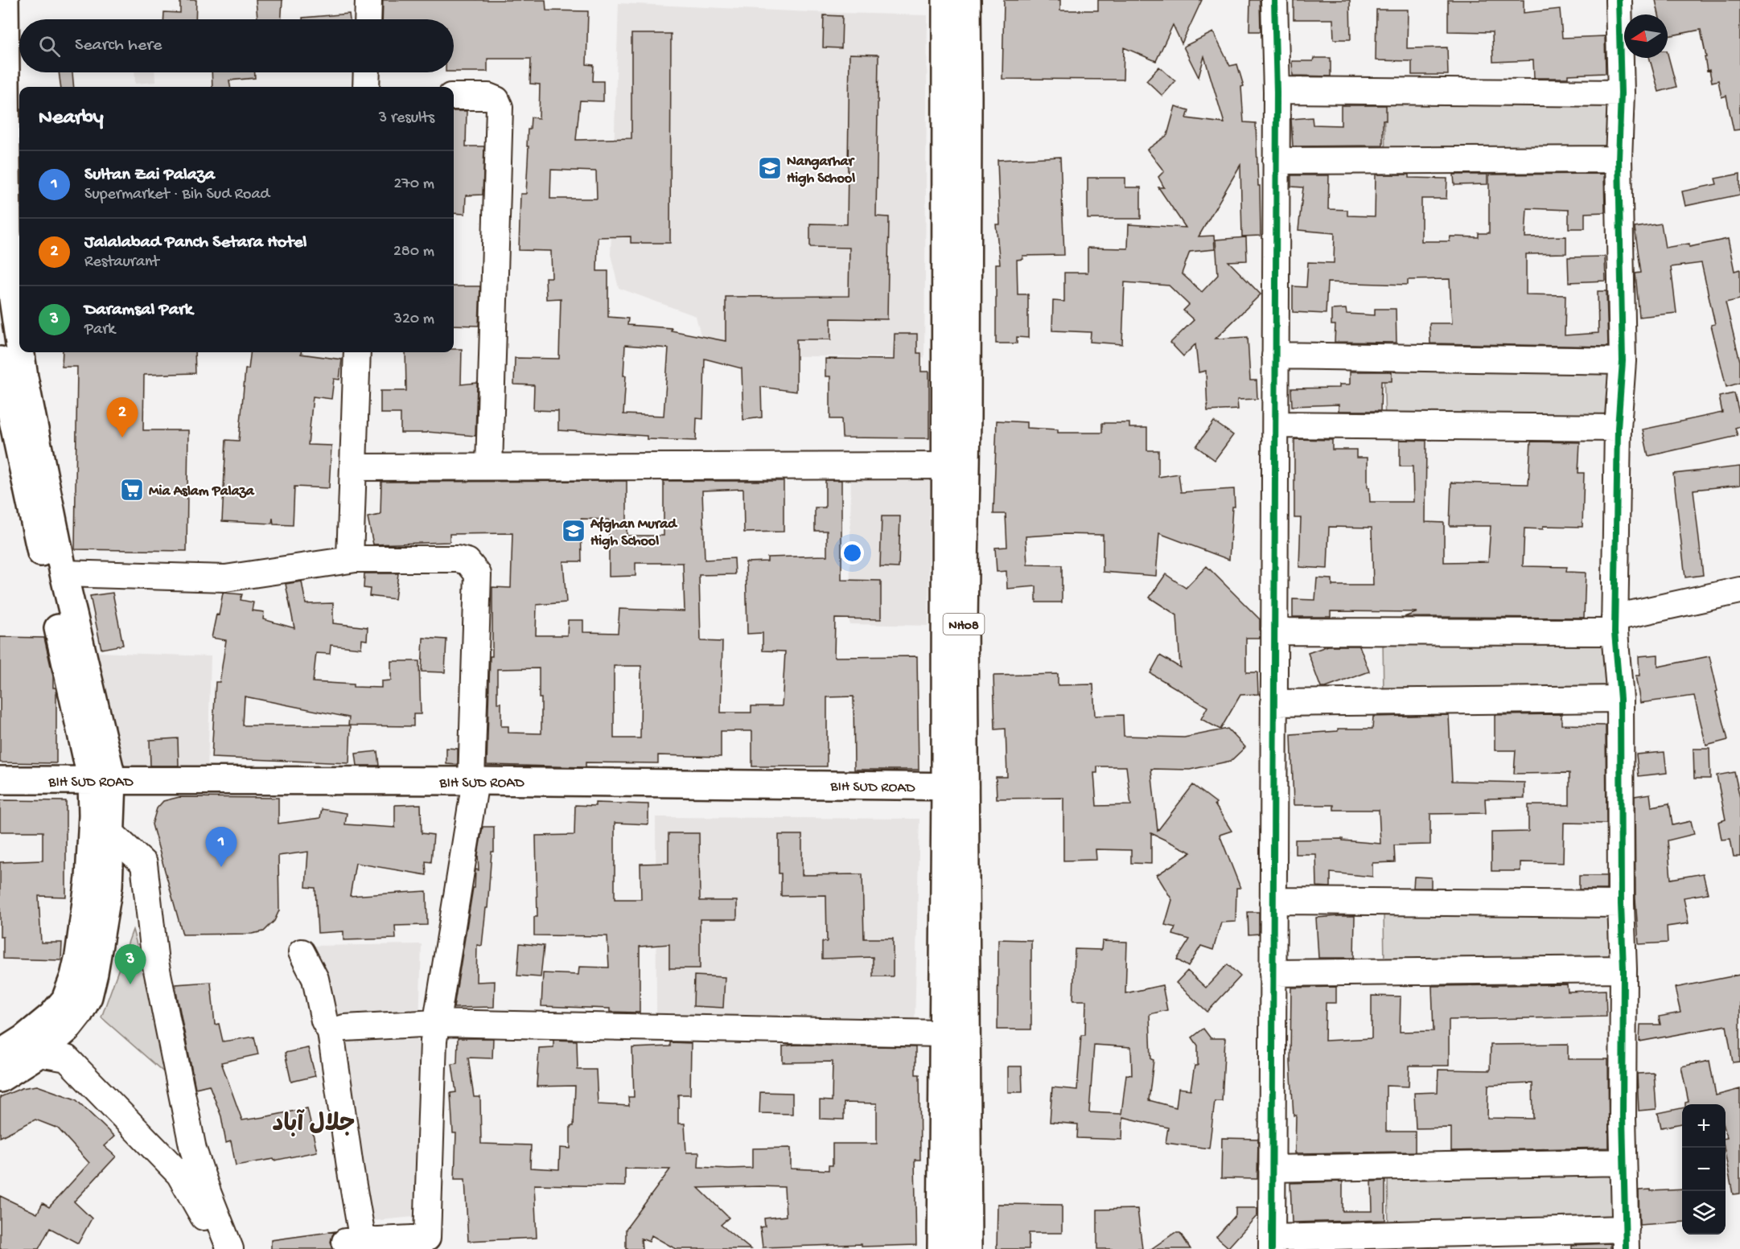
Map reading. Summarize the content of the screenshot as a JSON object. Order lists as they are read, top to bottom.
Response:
{
  "streets": {
    "main road": ["NH08", "BIH SUD ROAD"]
  },
  "crossings": [
    ["NH08", "BIH SUD ROAD"]
  ],
  "districts": ["جلال آباد"],
  "places": {
    "school or university": ["Nangarhar High School", "Afghan Murad High School"],
    "supermarket": ["Mia Aslam Palaza"]
  },
  "north": "left",
  "page": {
    "search": "Search here",
    "heading": ["Nearby", "3 results"],
    "list": [
      {
        "mark": "1",
        "name": "Sultan Zai Palaza",
        "note": "Supermarket · Bih Sud Road",
        "value": "270 m"
      },
      {
        "mark": "2",
        "name": "Jalalabad Panch Setara Hotel",
        "note": "Restaurant",
        "value": "280 m"
      },
      {
        "mark": "3",
        "name": "Daramsal Park",
        "note": "Park",
        "value": "320 m"
      }
    ],
    "pins": ["2", "1", "3"],
    "map_buttons": ["+", "−"]
  }
}
